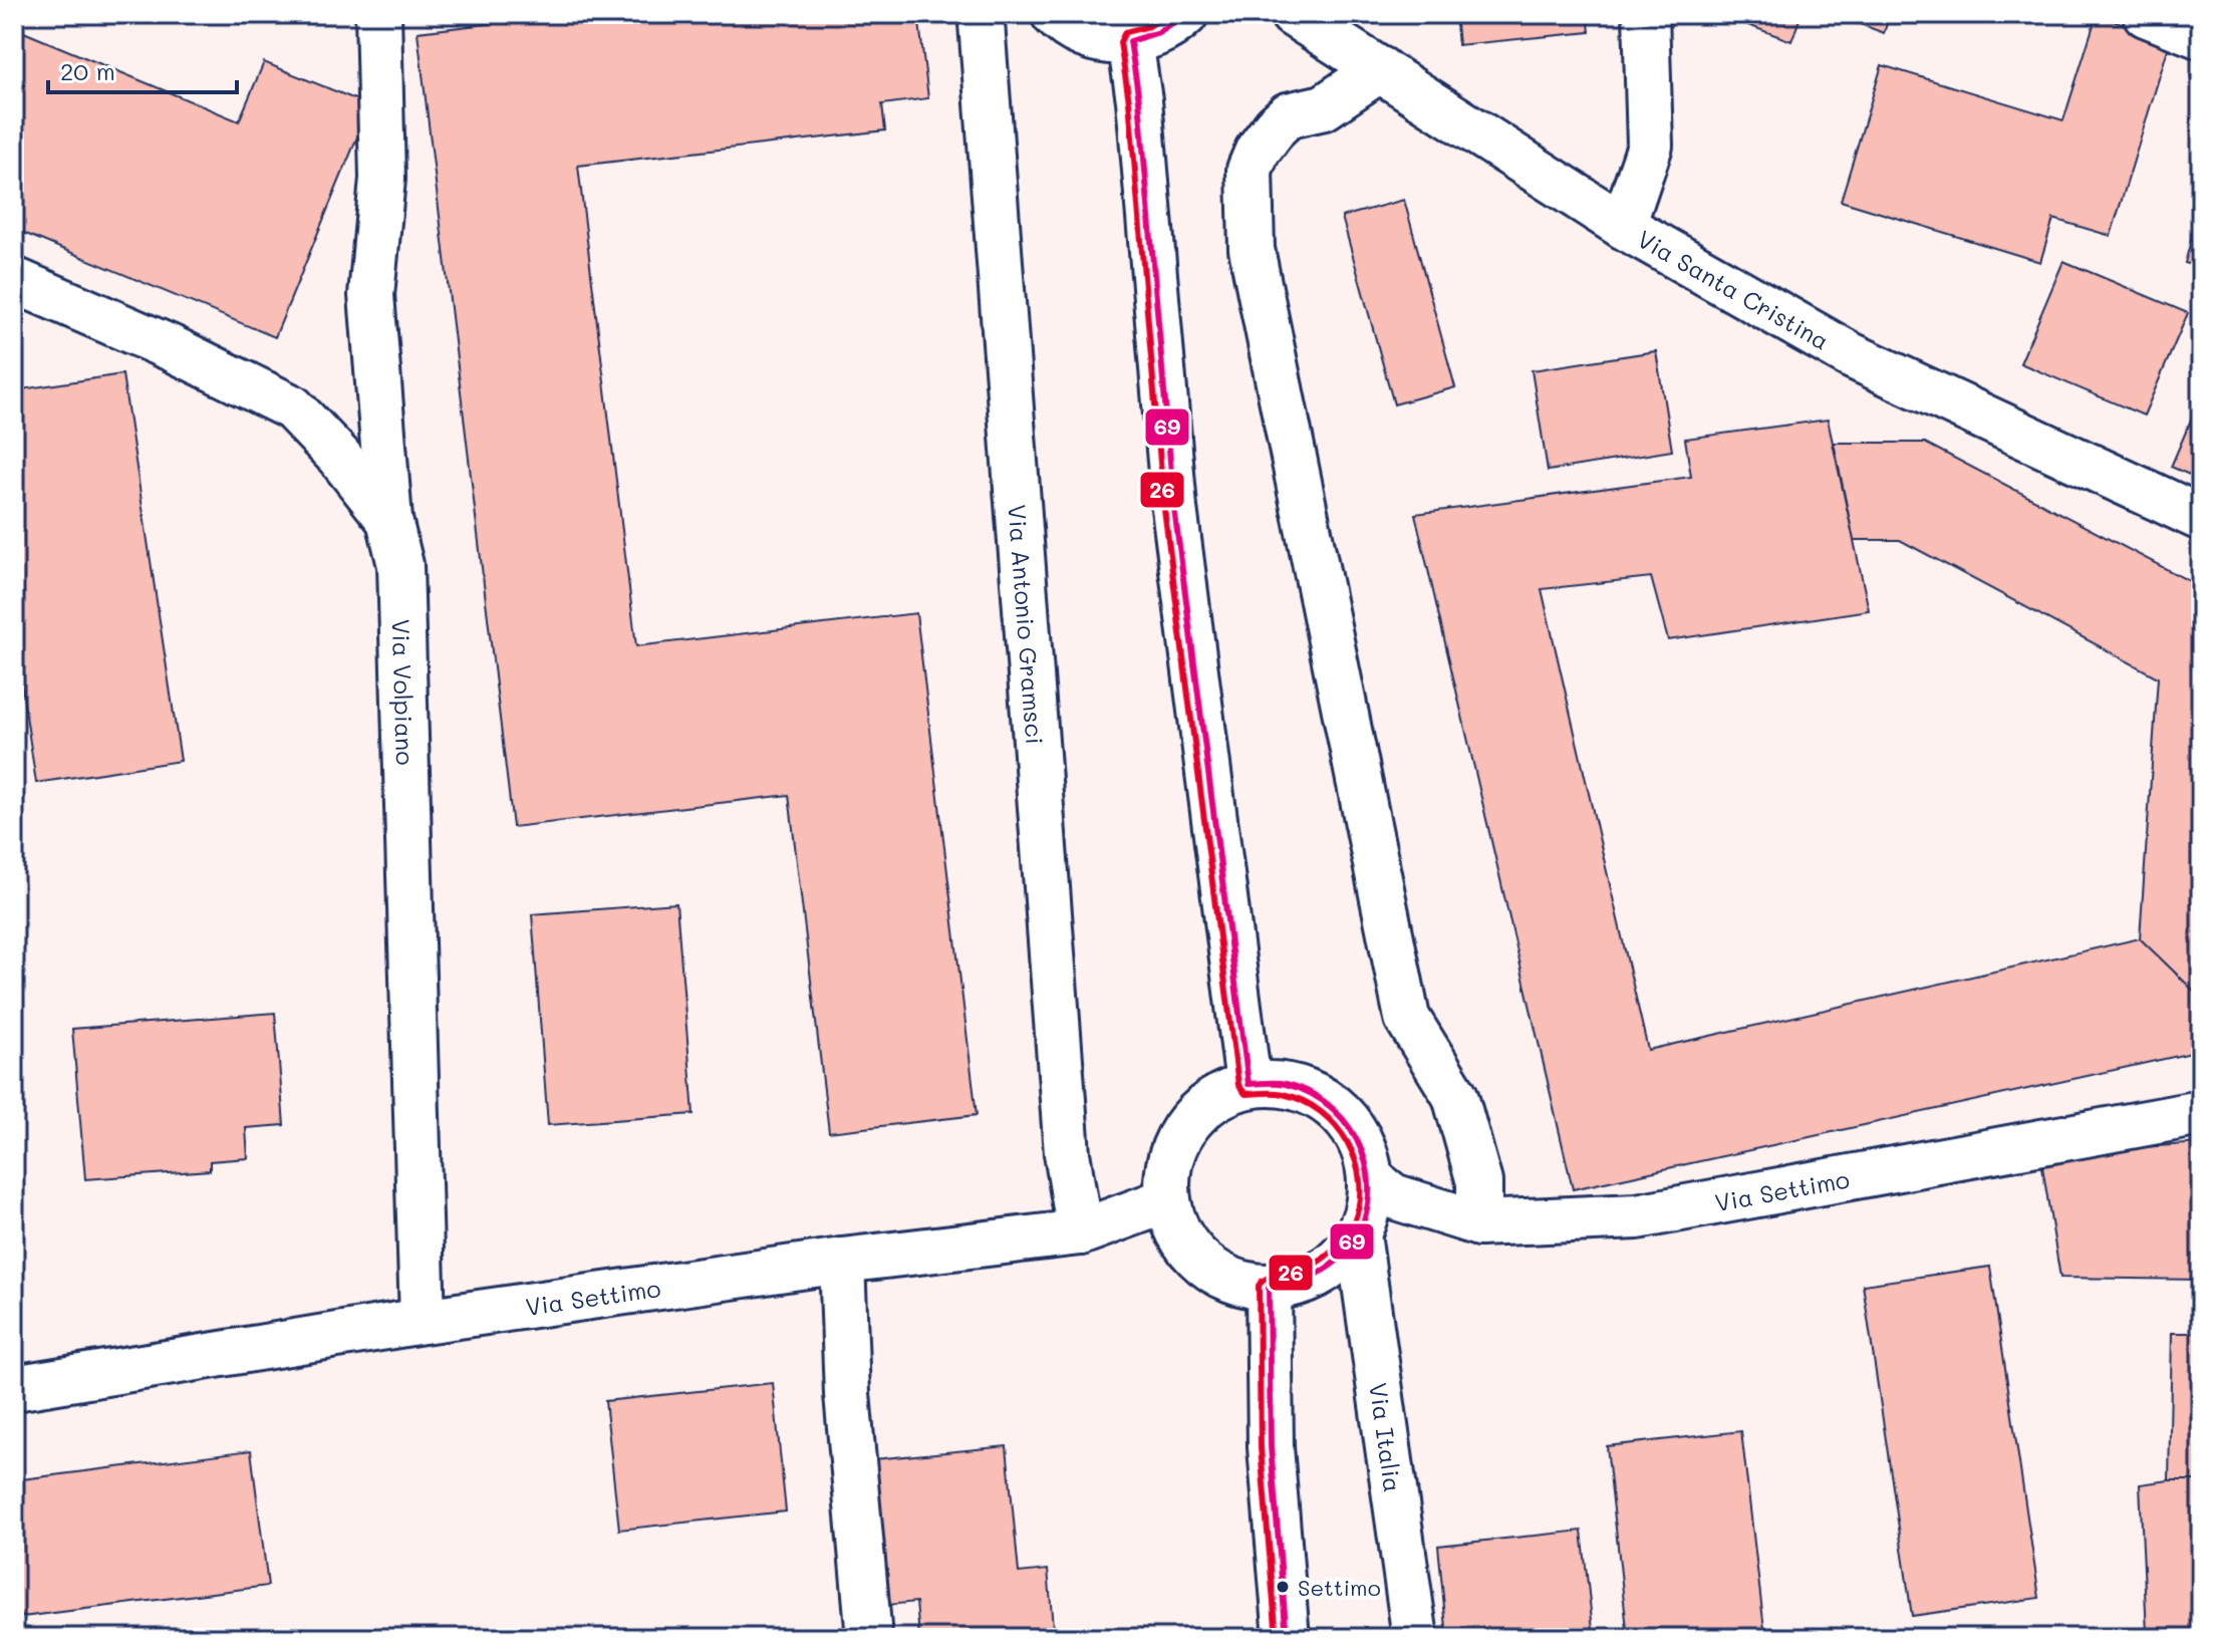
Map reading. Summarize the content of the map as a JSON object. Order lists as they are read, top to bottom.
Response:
{
  "streets": {
    "street": [
      "Via Santa Cristina",
      "Via Antonio Gramsci",
      "Via Volpiano",
      "Via Settimo",
      "Via Italia"
    ]
  },
  "crossings": [
    ["Via Antonio Gramsci", "Via Settimo"],
    ["Via Volpiano", "Via Settimo"],
    ["Via Settimo", "Via Italia"]
  ],
  "places": ["Settimo"],
  "lines": ["transit line 69", "transit line 26"],
  "scale_bar": "20 m"
}
